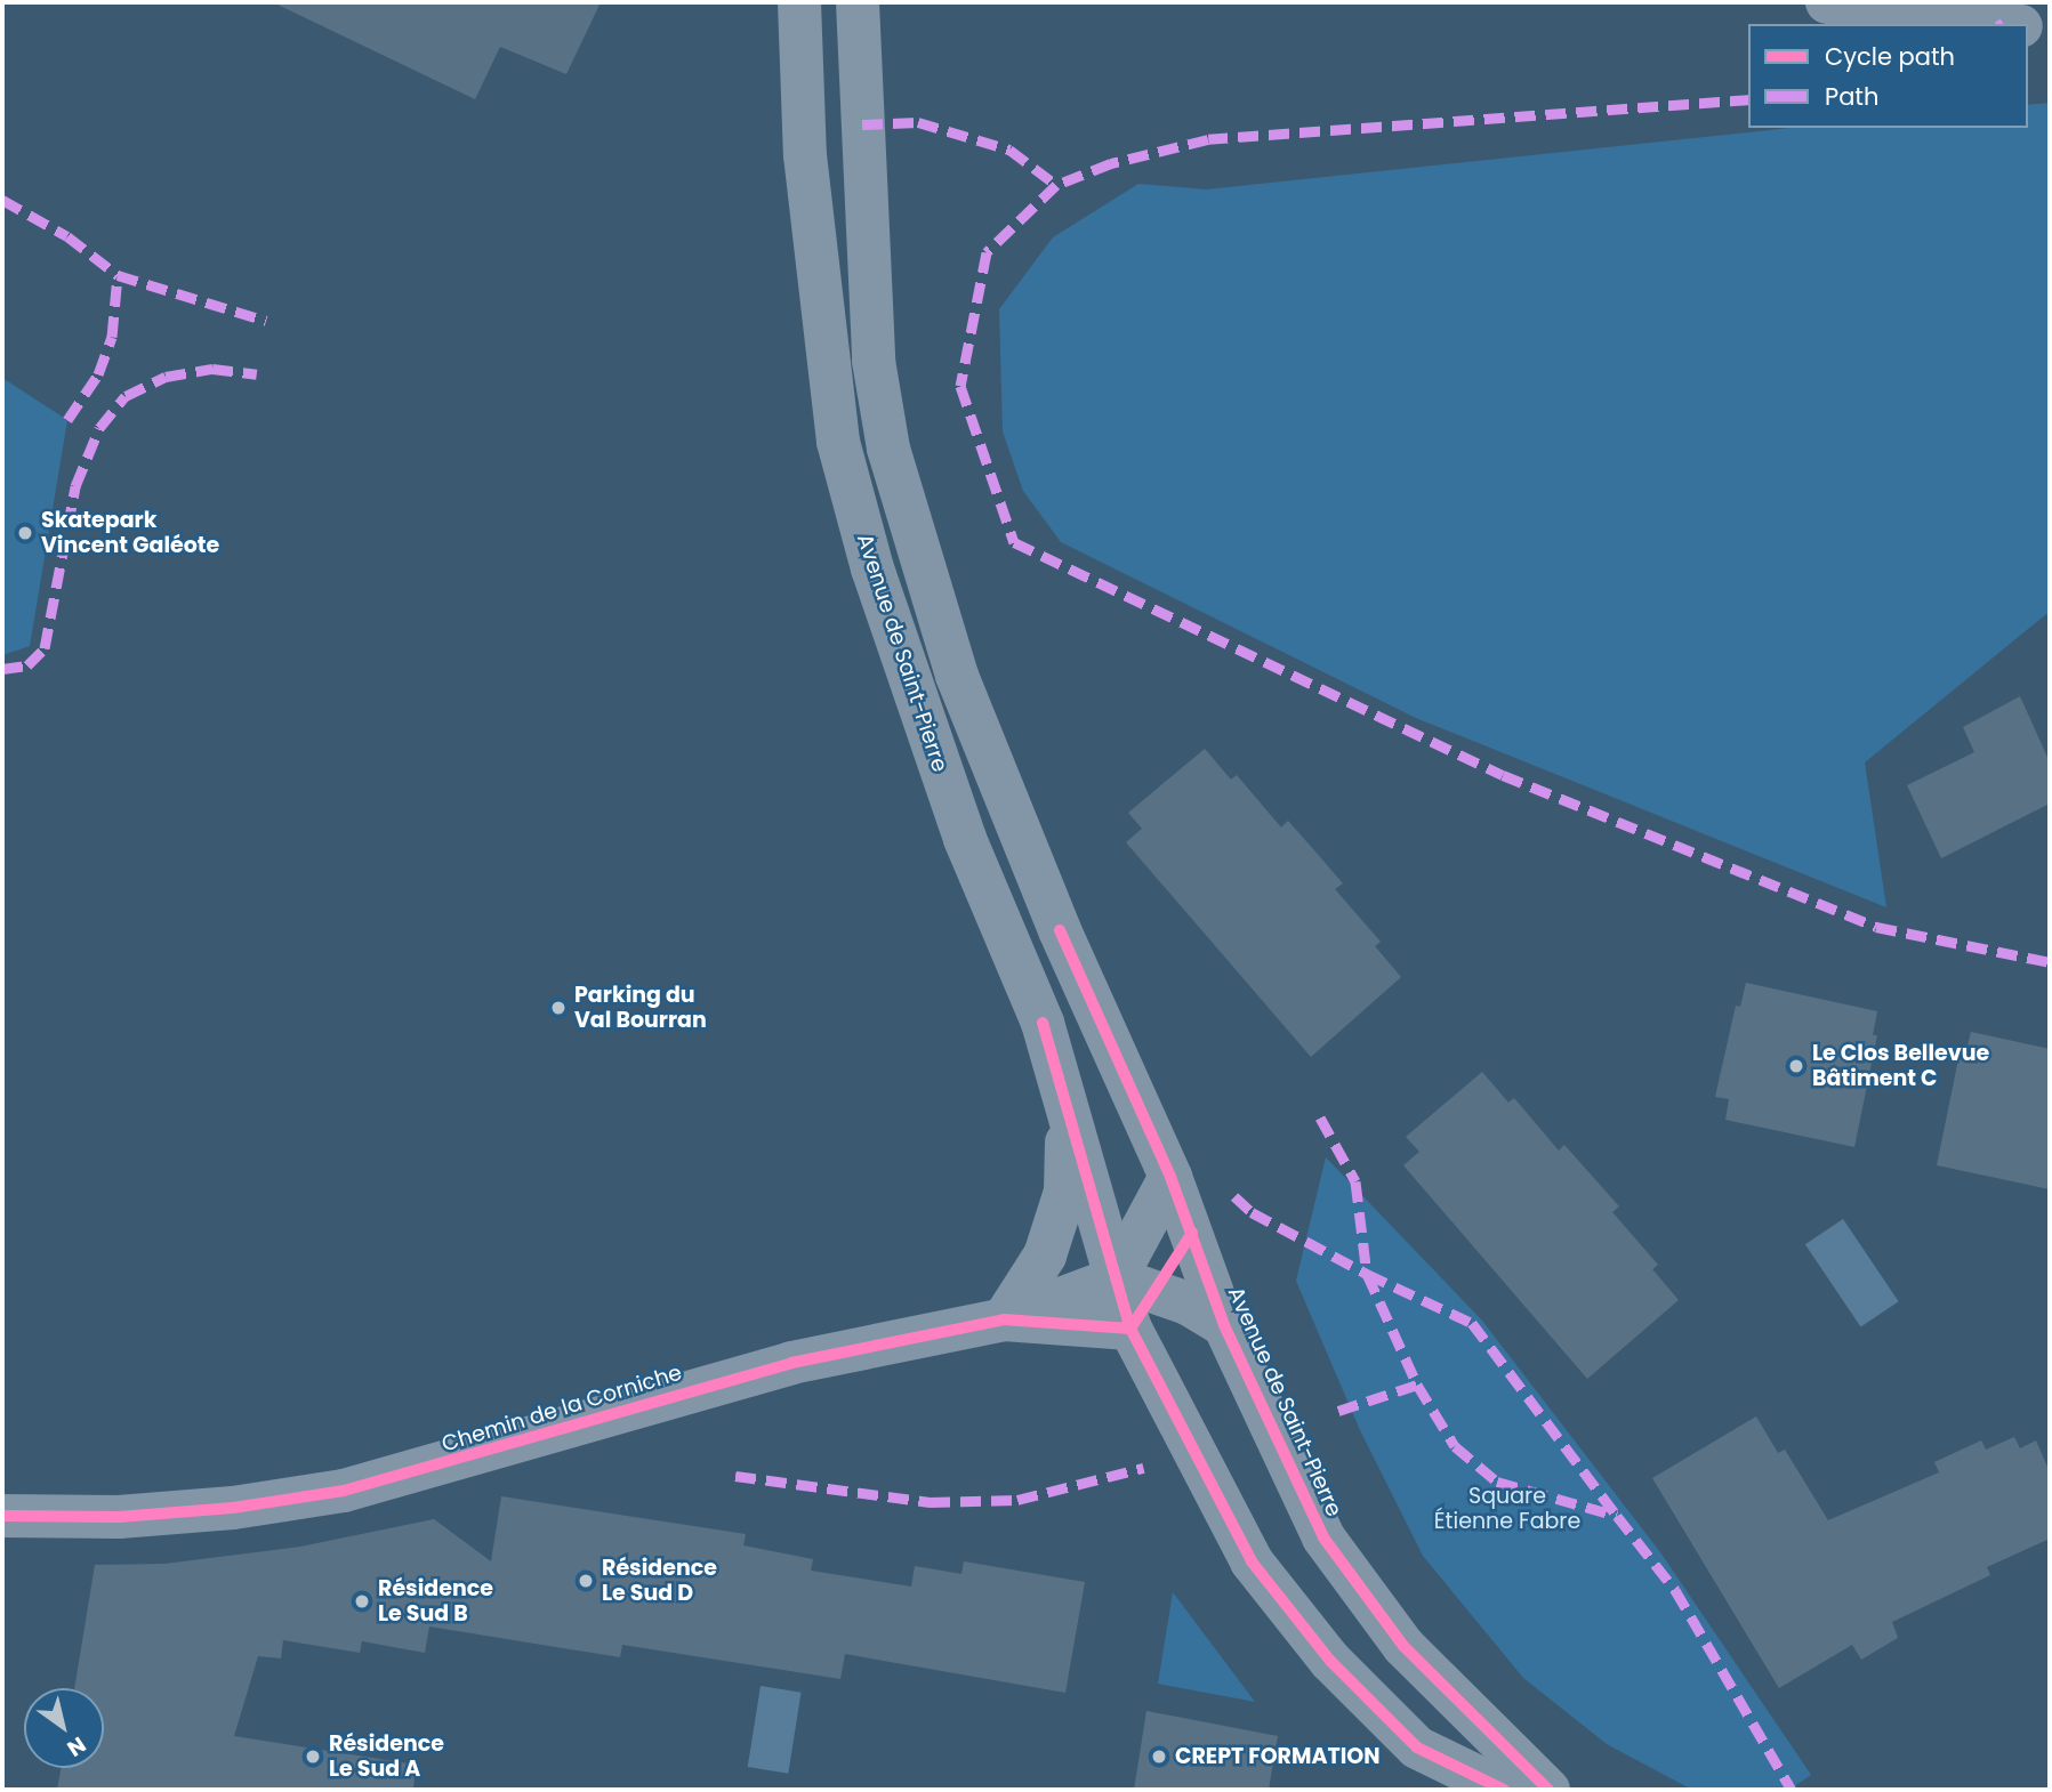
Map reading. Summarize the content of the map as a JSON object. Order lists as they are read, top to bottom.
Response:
{
  "streets": {
    "street": ["Avenue de Saint-Pierre", "Chemin de la Corniche"]
  },
  "parks": ["Square Étienne Fabre"],
  "places": [
    "Skatepark Vincent Galéote",
    "Parking du Val Bourran",
    "Le Clos Bellevue Bâtiment C",
    "Résidence Le Sud D",
    "Résidence Le Sud B",
    "Résidence Le Sud A",
    "CREPT FORMATION"
  ],
  "legend": ["Cycle path", "Path"],
  "north": "bottom right"
}
